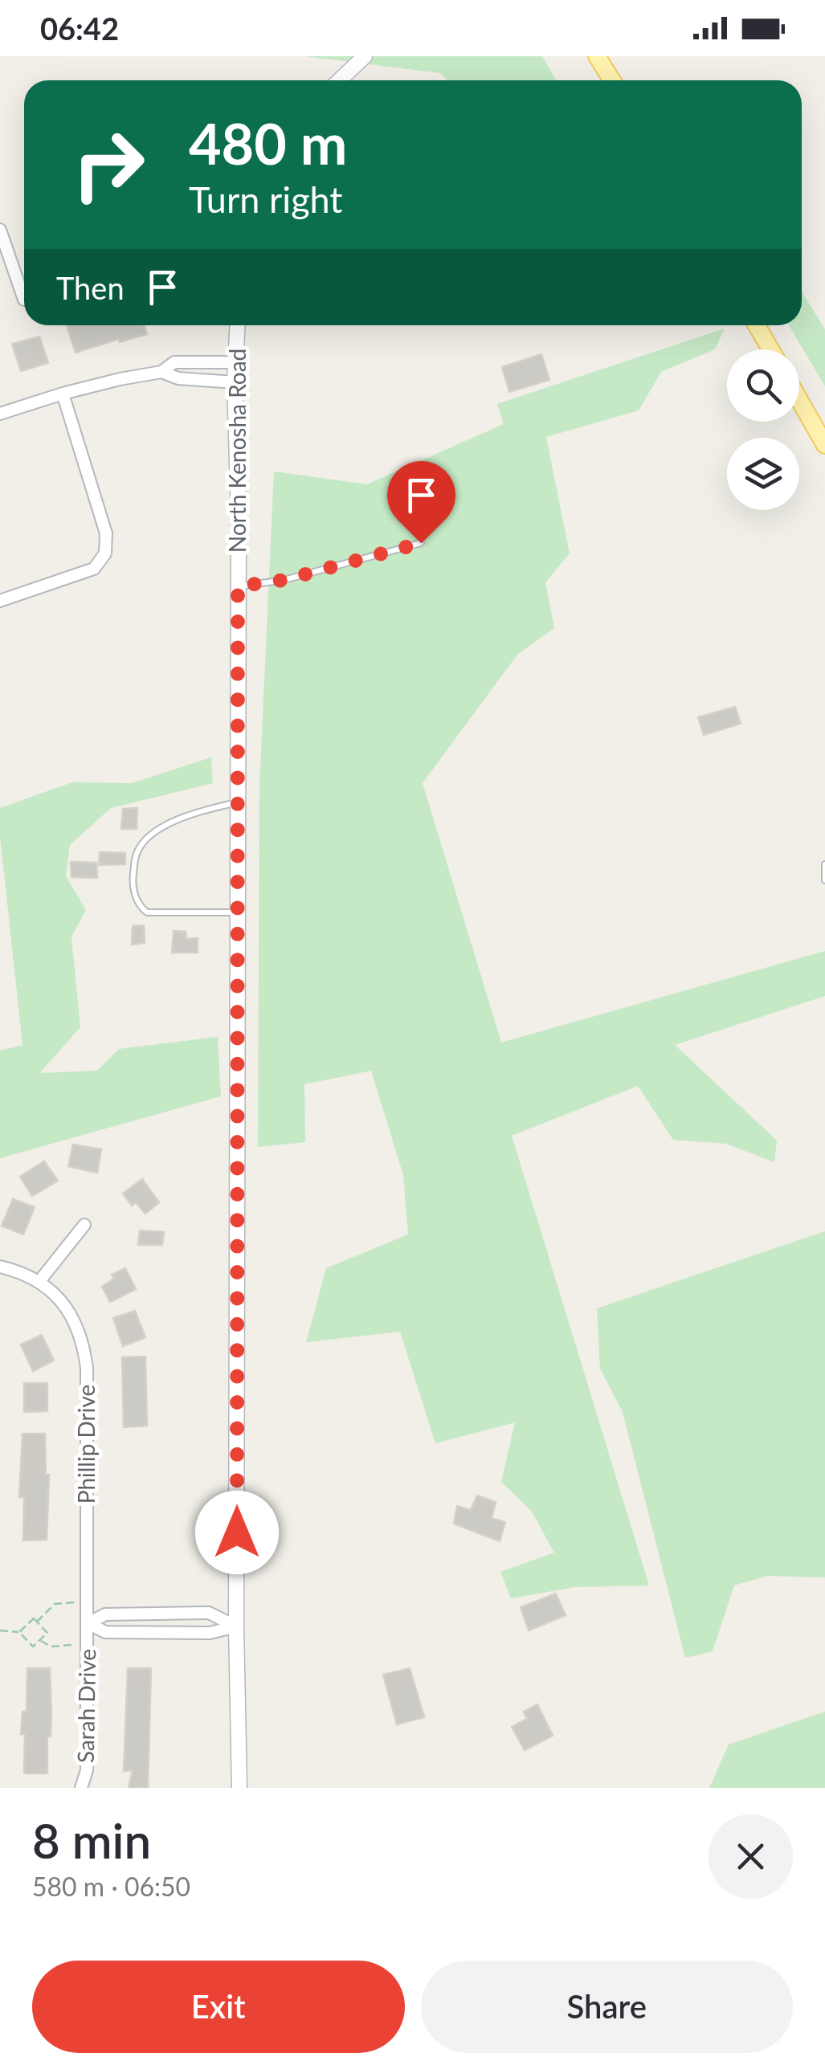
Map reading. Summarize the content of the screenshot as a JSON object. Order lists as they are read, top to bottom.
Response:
{
  "streets": {
    "street": ["North Kenosha Road", "Phillip Drive", "Sarah Drive"]
  },
  "crossings": [
    ["Phillip Drive", "Sarah Drive"]
  ],
  "page": {
    "status": "06:42",
    "turn": ["480 m", "Turn right"],
    "then": "Then",
    "heading": ["8 min", "580 m · 06:50"],
    "buttons": ["Exit", "Share"]
  }
}
